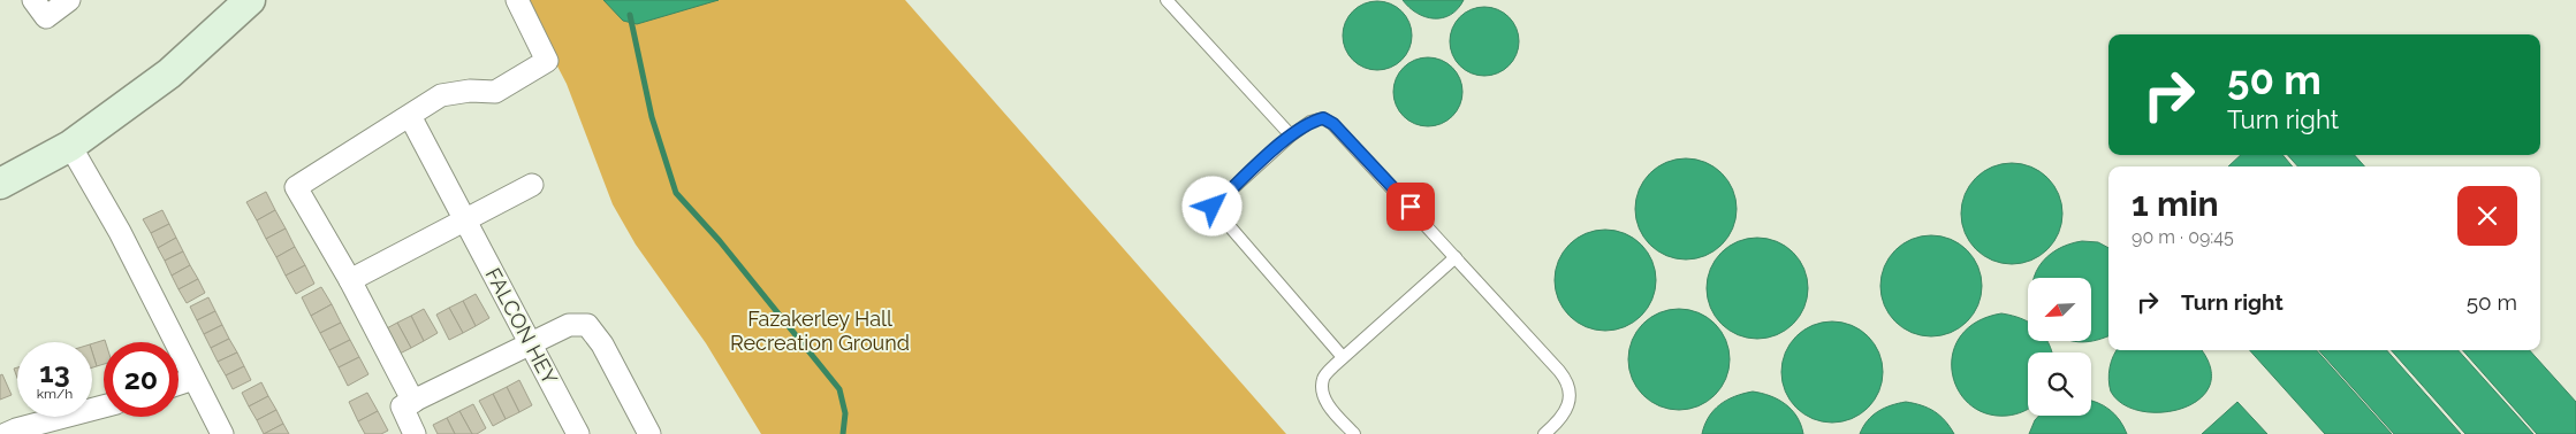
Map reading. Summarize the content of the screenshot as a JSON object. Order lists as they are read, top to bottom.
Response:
{
  "streets": {
    "street": ["FALCON HEY"]
  },
  "parks": ["Fazakerley Hall Recreation Ground"],
  "north": "bottom left",
  "page": {
    "turn": ["50 m", "Turn right"],
    "heading": ["1 min", "90 m · 09:45"],
    "list": [
      {
        "name": "Turn right",
        "value": "50 m"
      }
    ],
    "speed": "13 km/h",
    "limit": "20"
  }
}
